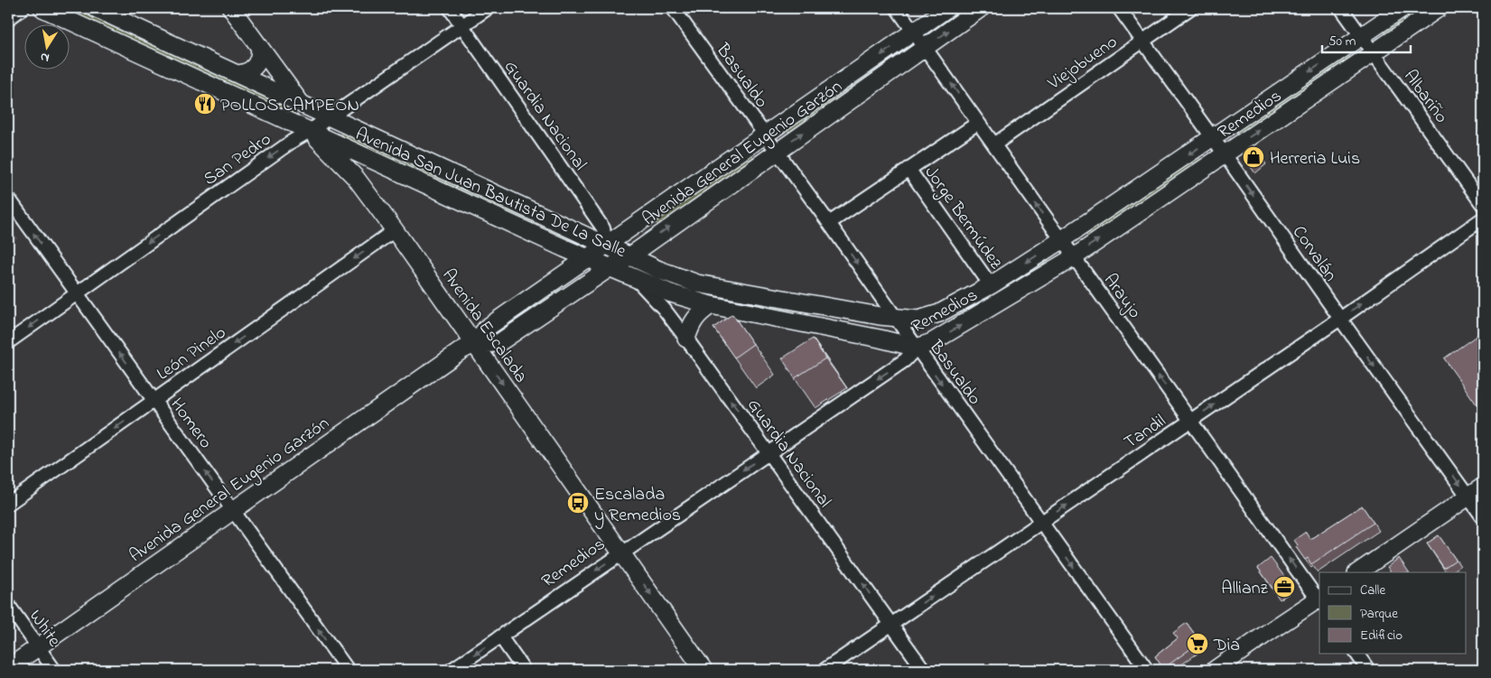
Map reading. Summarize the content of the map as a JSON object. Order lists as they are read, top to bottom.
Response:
{
  "streets": {
    "street": [
      "Viejobueno",
      "Basualdo",
      "Albariño",
      "Remedios",
      "Guardia Nacional",
      "Avenida General Eugenio Garzón",
      "San Pedro",
      "Avenida San Juan Bautista De La Salle",
      "Jorge Bermúdez",
      "Corvalán",
      "Araujo",
      "Avenida Escalada",
      "León Pinelo",
      "Homero",
      "Tandil",
      "White"
    ]
  },
  "crossings": [
    ["Viejobueno", "Corvalán"],
    ["Viejobueno", "Araujo"],
    ["Basualdo", "Remedios"],
    ["Basualdo", "Avenida General Eugenio Garzón"],
    ["Basualdo", "Avenida San Juan Bautista De La Salle"],
    ["Basualdo", "Tandil"],
    ["Albariño", "Remedios"],
    ["Remedios", "Guardia Nacional"],
    ["Remedios", "Avenida San Juan Bautista De La Salle"],
    ["Remedios", "Jorge Bermúdez"],
    ["Remedios", "Corvalán"],
    ["Remedios", "Araujo"],
    ["Remedios", "Avenida Escalada"],
    ["Guardia Nacional", "Avenida General Eugenio Garzón"],
    ["Guardia Nacional", "San Pedro"],
    ["Guardia Nacional", "Avenida San Juan Bautista De La Salle"],
    ["Guardia Nacional", "Tandil"],
    ["Avenida General Eugenio Garzón", "Avenida San Juan Bautista De La Salle"],
    ["Avenida General Eugenio Garzón", "Araujo"],
    ["Avenida General Eugenio Garzón", "Avenida Escalada"],
    ["Avenida General Eugenio Garzón", "Homero"],
    ["Avenida General Eugenio Garzón", "White"],
    ["San Pedro", "Avenida San Juan Bautista De La Salle"],
    ["San Pedro", "Avenida Escalada"],
    ["San Pedro", "Homero"],
    ["Avenida San Juan Bautista De La Salle", "Avenida Escalada"],
    ["Corvalán", "Tandil"],
    ["Araujo", "Tandil"],
    ["Avenida Escalada", "León Pinelo"],
    ["León Pinelo", "Homero"]
  ],
  "one_way": [
    "Basualdo",
    "Guardia Nacional",
    "San Pedro",
    "Corvalán",
    "Araujo",
    "Avenida Escalada",
    "León Pinelo",
    "Homero",
    "Tandil"
  ],
  "places": {
    "restaurant": ["POLLOS CAMPEON"],
    "shop": ["Herreria Luis"],
    "bus stop": ["Escalada y Remedios"],
    "office": ["Allianz"],
    "supermarket": ["Dia"]
  },
  "legend": ["Calle", "Parque", "Edificio"],
  "scale_bar": "50 m",
  "north": "bottom"
}
